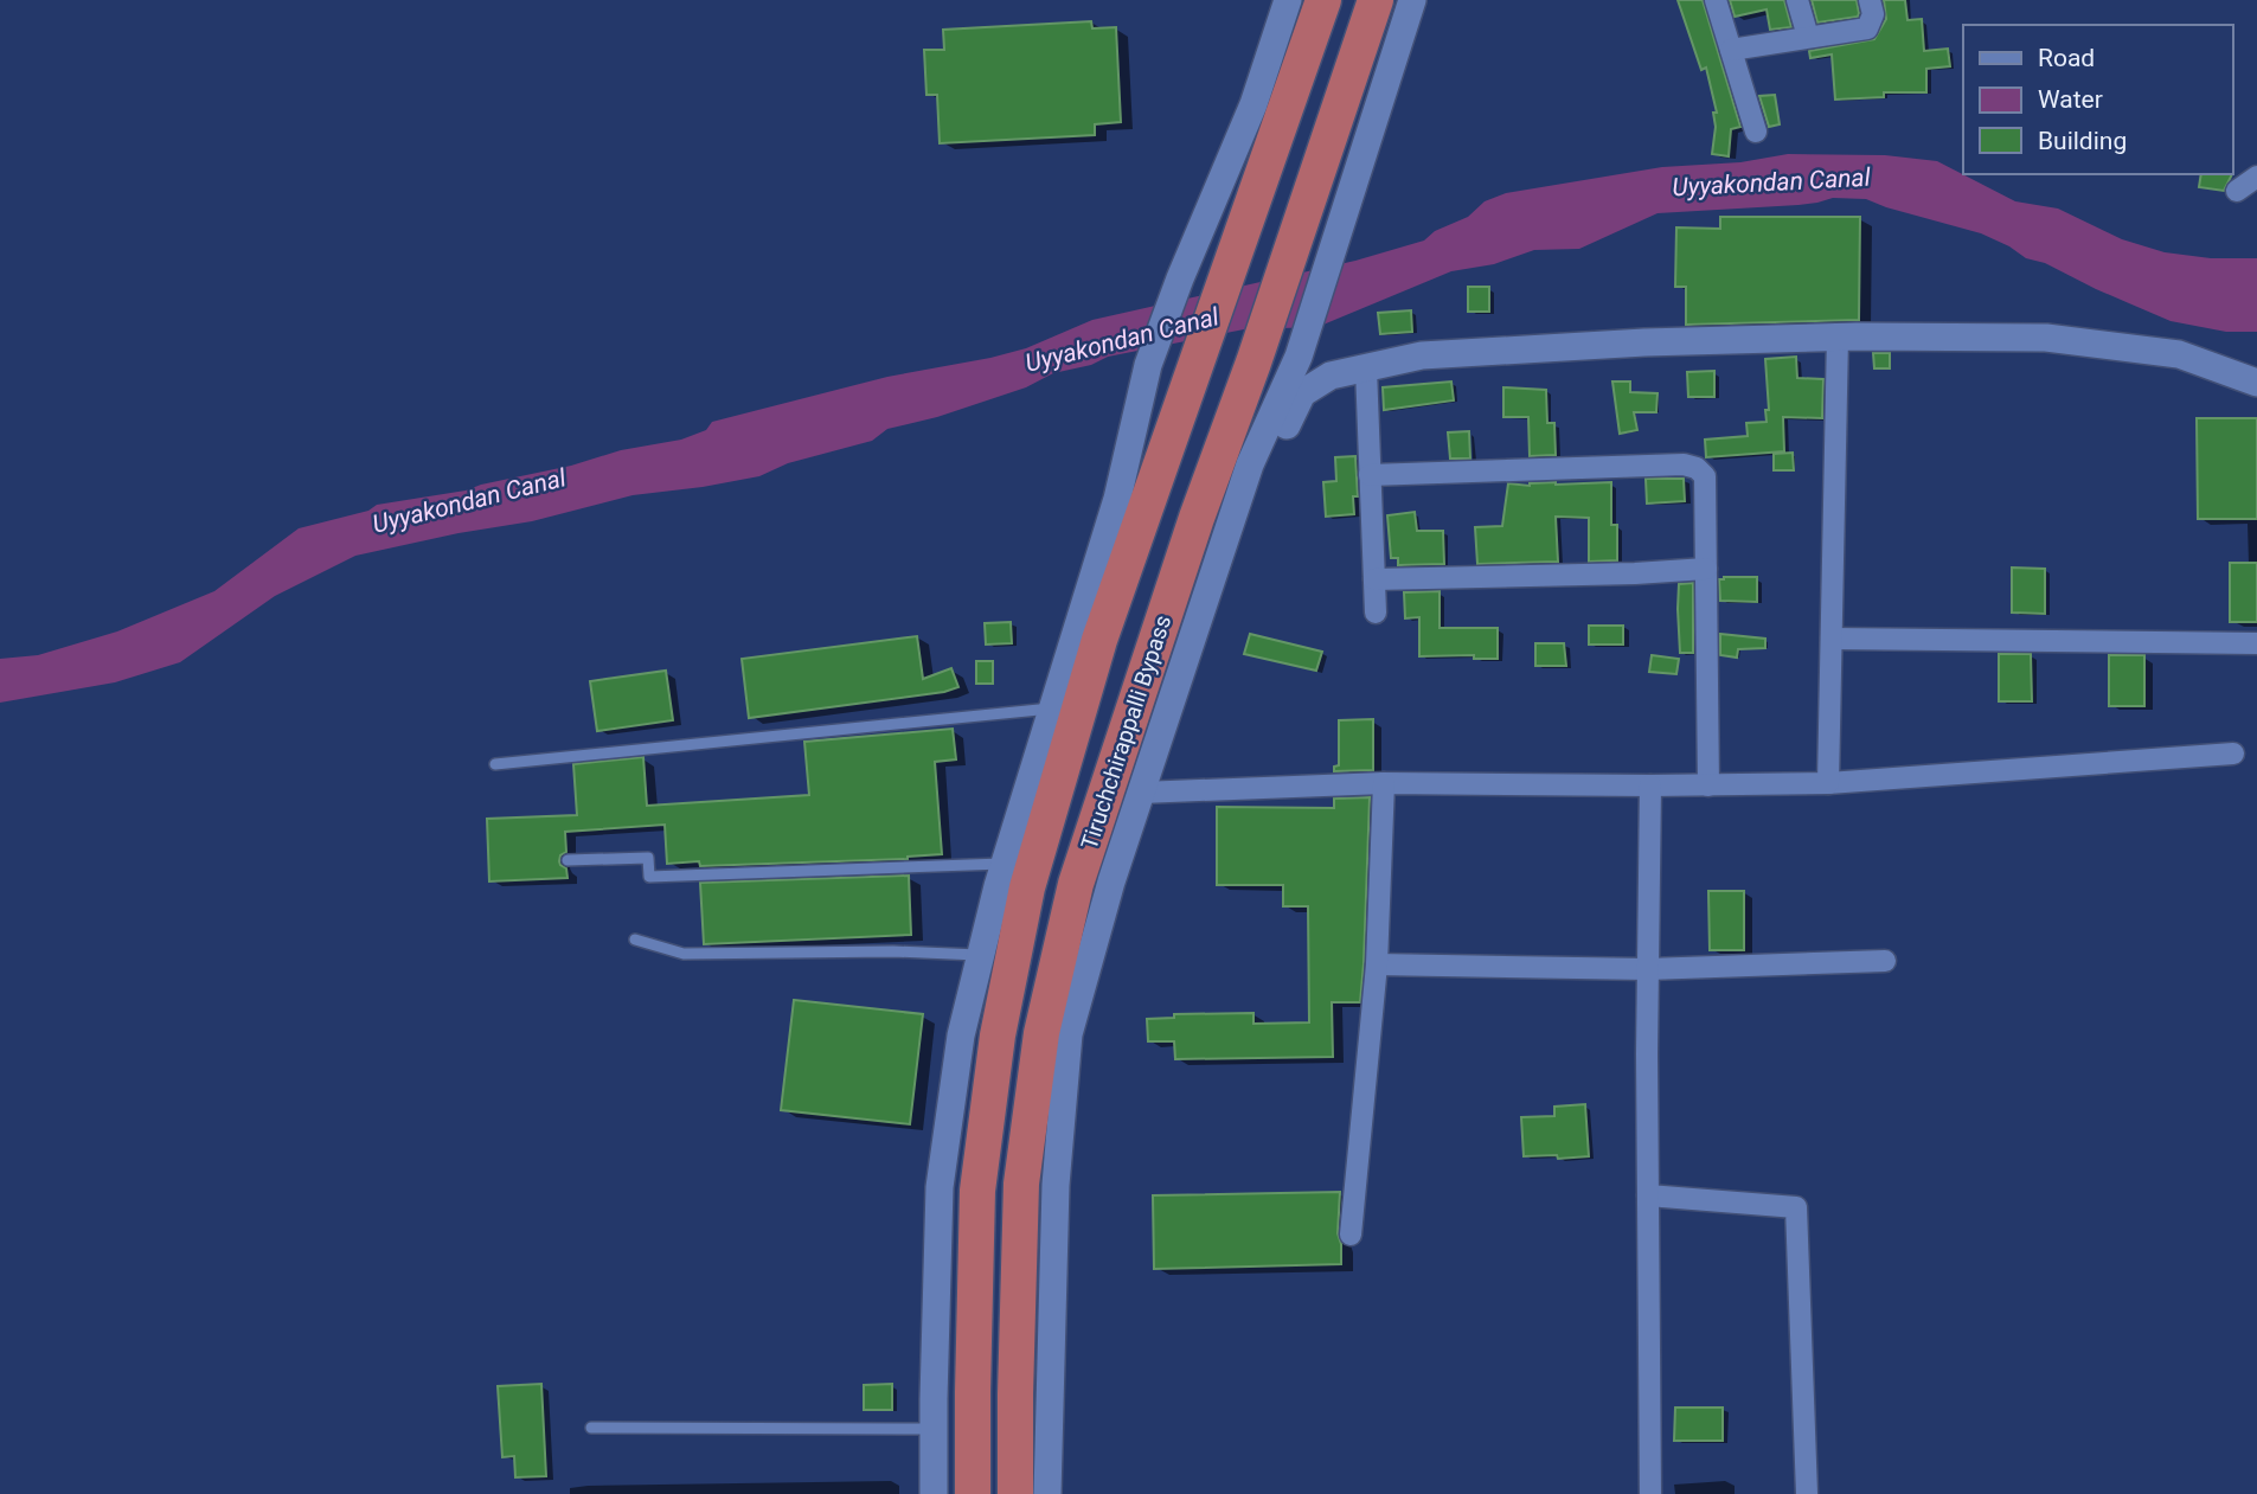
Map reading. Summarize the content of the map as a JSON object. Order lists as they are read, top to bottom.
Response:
{
  "streets": {
    "highway": ["Tiruchchirappalli Bypass"]
  },
  "water": ["Uyyakondan Canal"],
  "legend": ["Road", "Water", "Building"]
}
